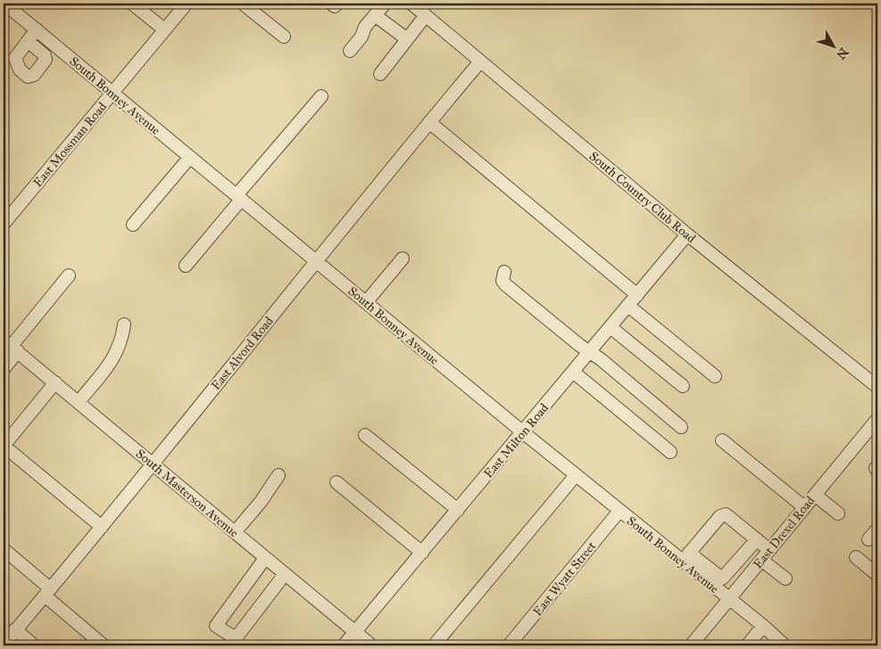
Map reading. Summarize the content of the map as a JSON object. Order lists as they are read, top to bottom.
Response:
{
  "streets": {
    "street": [
      "South Bonney Avenue",
      "East Mossman Road",
      "South Country Club Road",
      "East Alvord Road",
      "East Milton Road",
      "South Masterson Avenue",
      "East Drexel Road",
      "East Wyatt Street"
    ]
  },
  "crossings": [
    ["South Bonney Avenue", "East Mossman Road"],
    ["South Bonney Avenue", "East Alvord Road"],
    ["South Bonney Avenue", "East Milton Road"],
    ["South Bonney Avenue", "East Drexel Road"],
    ["South Bonney Avenue", "East Wyatt Street"],
    ["South Country Club Road", "East Alvord Road"],
    ["South Country Club Road", "East Milton Road"],
    ["East Alvord Road", "South Masterson Avenue"],
    ["East Milton Road", "South Masterson Avenue"]
  ],
  "north": "bottom right"
}
